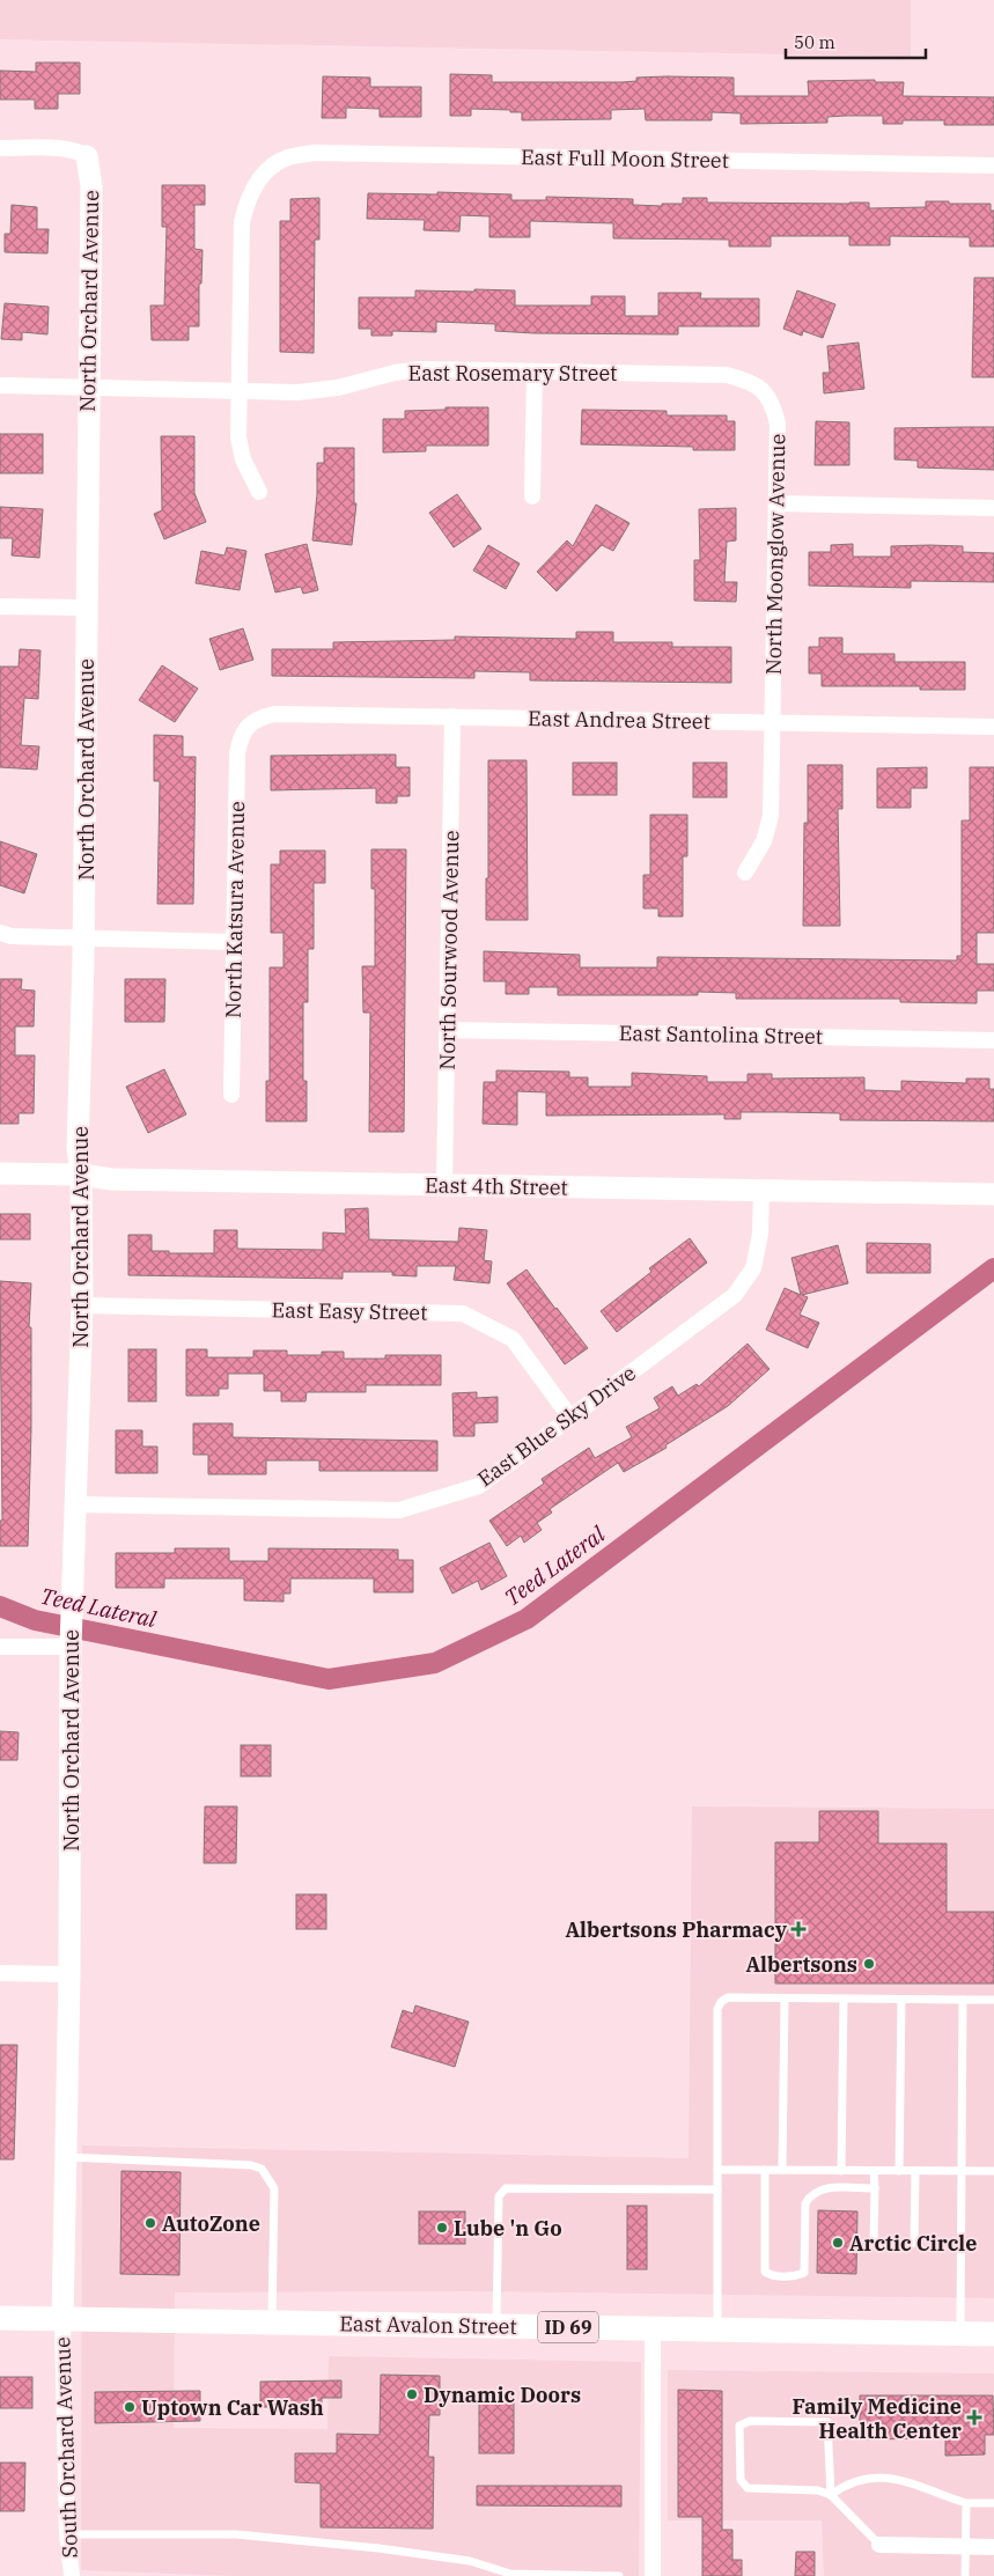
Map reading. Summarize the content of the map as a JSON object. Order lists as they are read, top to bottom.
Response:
{
  "streets": {
    "main road": ["East Avalon Street", "ID 69"],
    "street": [
      "East Full Moon Street",
      "North Orchard Avenue",
      "East Rosemary Street",
      "North Moonglow Avenue",
      "East Andrea Street",
      "North Katsura Avenue",
      "North Sourwood Avenue",
      "East Santolina Street",
      "East 4th Street",
      "East Easy Street",
      "East Blue Sky Drive",
      "South Orchard Avenue"
    ]
  },
  "crossings": [
    ["East Full Moon Street", "East Rosemary Street"],
    ["North Orchard Avenue", "East Rosemary Street"],
    ["North Orchard Avenue", "East 4th Street"],
    ["North Orchard Avenue", "East Easy Street"],
    ["North Orchard Avenue", "East Blue Sky Drive"],
    ["North Orchard Avenue", "East Avalon Street"],
    ["North Orchard Avenue", "South Orchard Avenue"],
    ["East Rosemary Street", "North Moonglow Avenue"],
    ["North Moonglow Avenue", "East Andrea Street"],
    ["East Andrea Street", "North Katsura Avenue"],
    ["East Andrea Street", "North Sourwood Avenue"],
    ["North Sourwood Avenue", "East Santolina Street"],
    ["North Sourwood Avenue", "East 4th Street"],
    ["East 4th Street", "East Blue Sky Drive"],
    ["East Easy Street", "East Blue Sky Drive"],
    ["East Avalon Street", "South Orchard Avenue"]
  ],
  "water": ["Teed Lateral"],
  "places": {
    "health": ["Albertsons Pharmacy", "Family Medicine Health Center"],
    "other": [
      "Albertsons",
      "AutoZone",
      "Lube 'n Go",
      "Arctic Circle",
      "Dynamic Doors",
      "Uptown Car Wash"
    ]
  },
  "scale_bar": "50 m"
}
